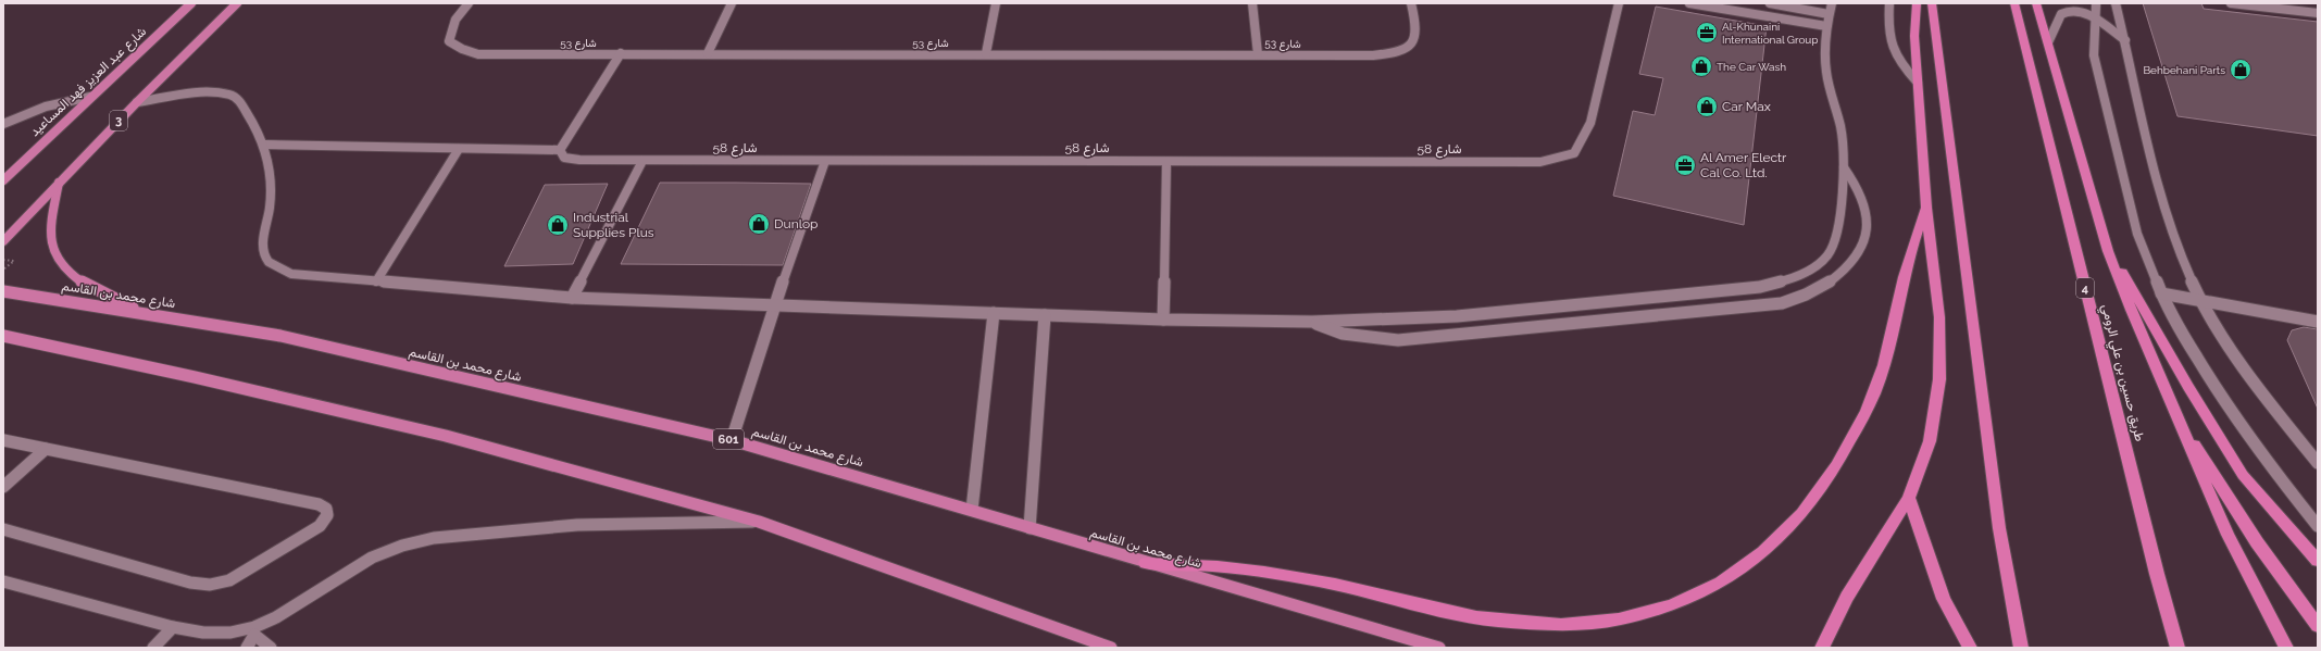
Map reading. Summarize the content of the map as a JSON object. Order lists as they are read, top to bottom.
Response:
{
  "streets": {
    "highway": ["4", "طريق حسين بن علي الرومي"],
    "main road": [
      "شارع عبد العزيز فهد المساعيد",
      "3",
      "شارع محمد بن القاسم",
      "601"
    ],
    "street": ["شارع 53", "شارع 58"]
  },
  "places": {
    "office": ["Al-Khunaini International Group", "Al Amer Electr Cal Co. Ltd."],
    "shop": [
      "The Car Wash",
      "Behbehani Parts",
      "Car Max",
      "Dunlop",
      "Industrial Supplies Plus"
    ]
  }
}
